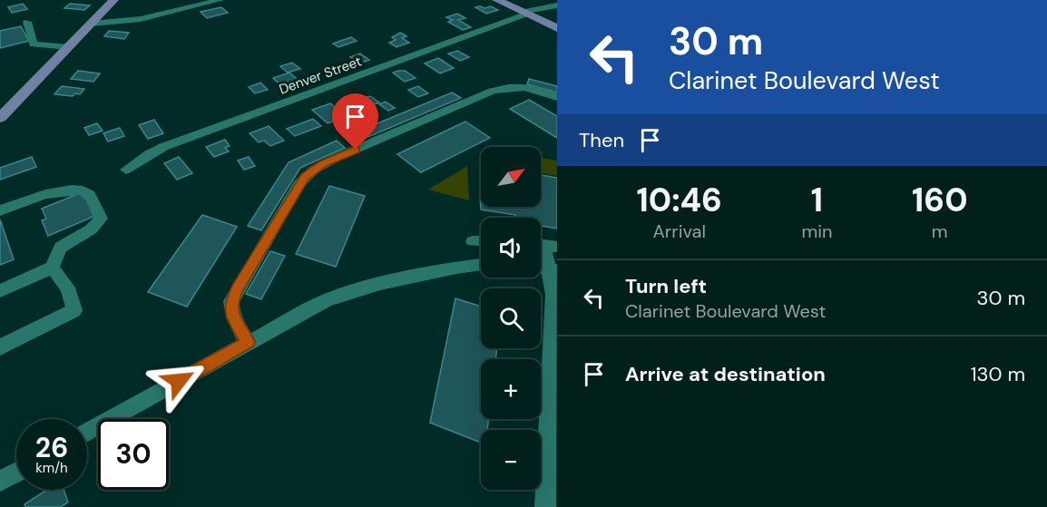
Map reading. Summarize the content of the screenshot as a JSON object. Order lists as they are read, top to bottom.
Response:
{
  "streets": {
    "street": ["Denver Street"]
  },
  "north": "top right",
  "page": {
    "turn": ["30 m", "Clarinet Boulevard West"],
    "then": "Then",
    "map_buttons": ["+", "−"],
    "eta": [
      "10:46",
      "Arrival",
      "1",
      "min",
      "160",
      "m"
    ],
    "list": [
      {
        "name": "Turn left",
        "note": "Clarinet Boulevard West",
        "value": "30 m"
      },
      {
        "name": "Arrive at destination",
        "value": "130 m"
      }
    ],
    "speed": "26 km/h",
    "limit": "30"
  }
}
